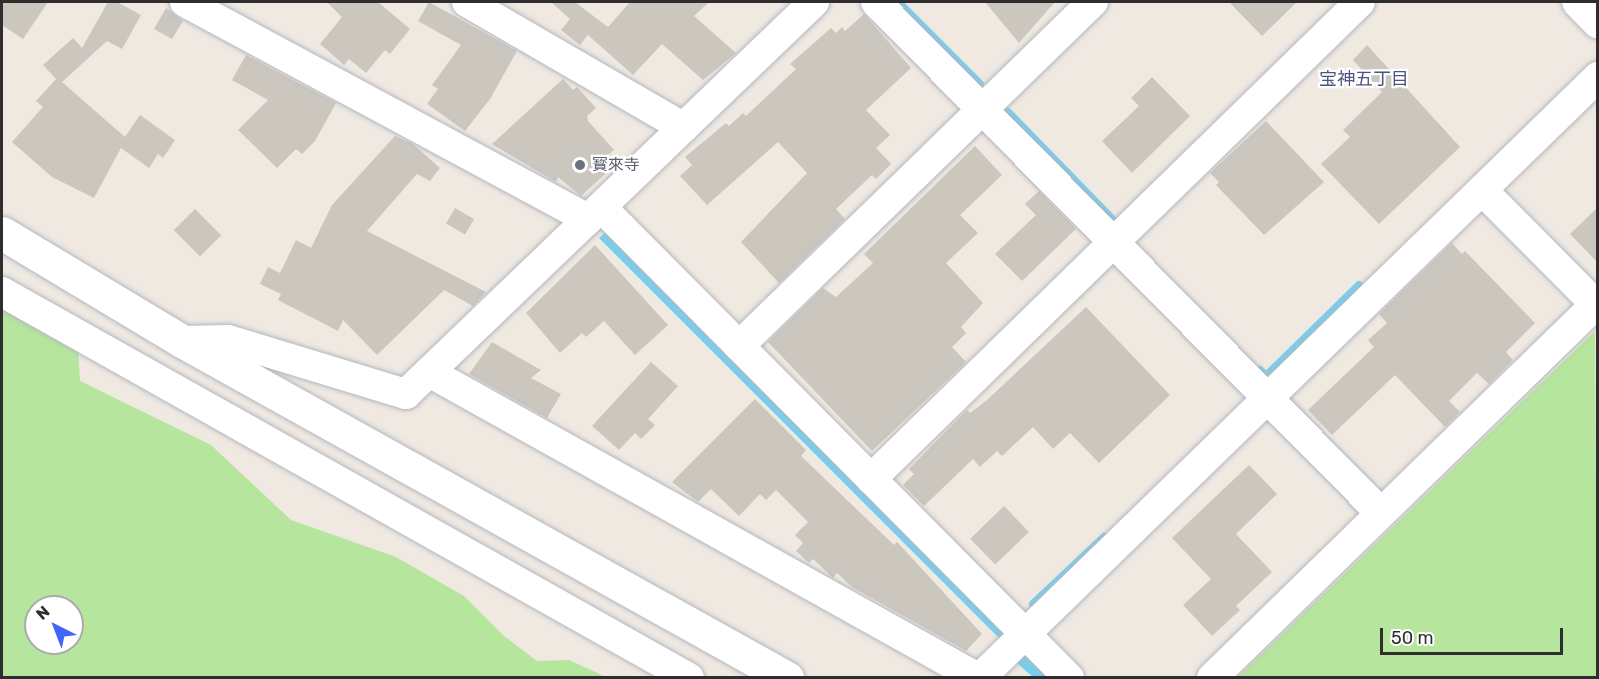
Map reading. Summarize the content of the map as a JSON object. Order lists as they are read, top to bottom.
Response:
{
  "districts": ["宝神五丁目"],
  "places": ["寳來寺"],
  "scale_bar": "50 m",
  "north": "top left"
}
